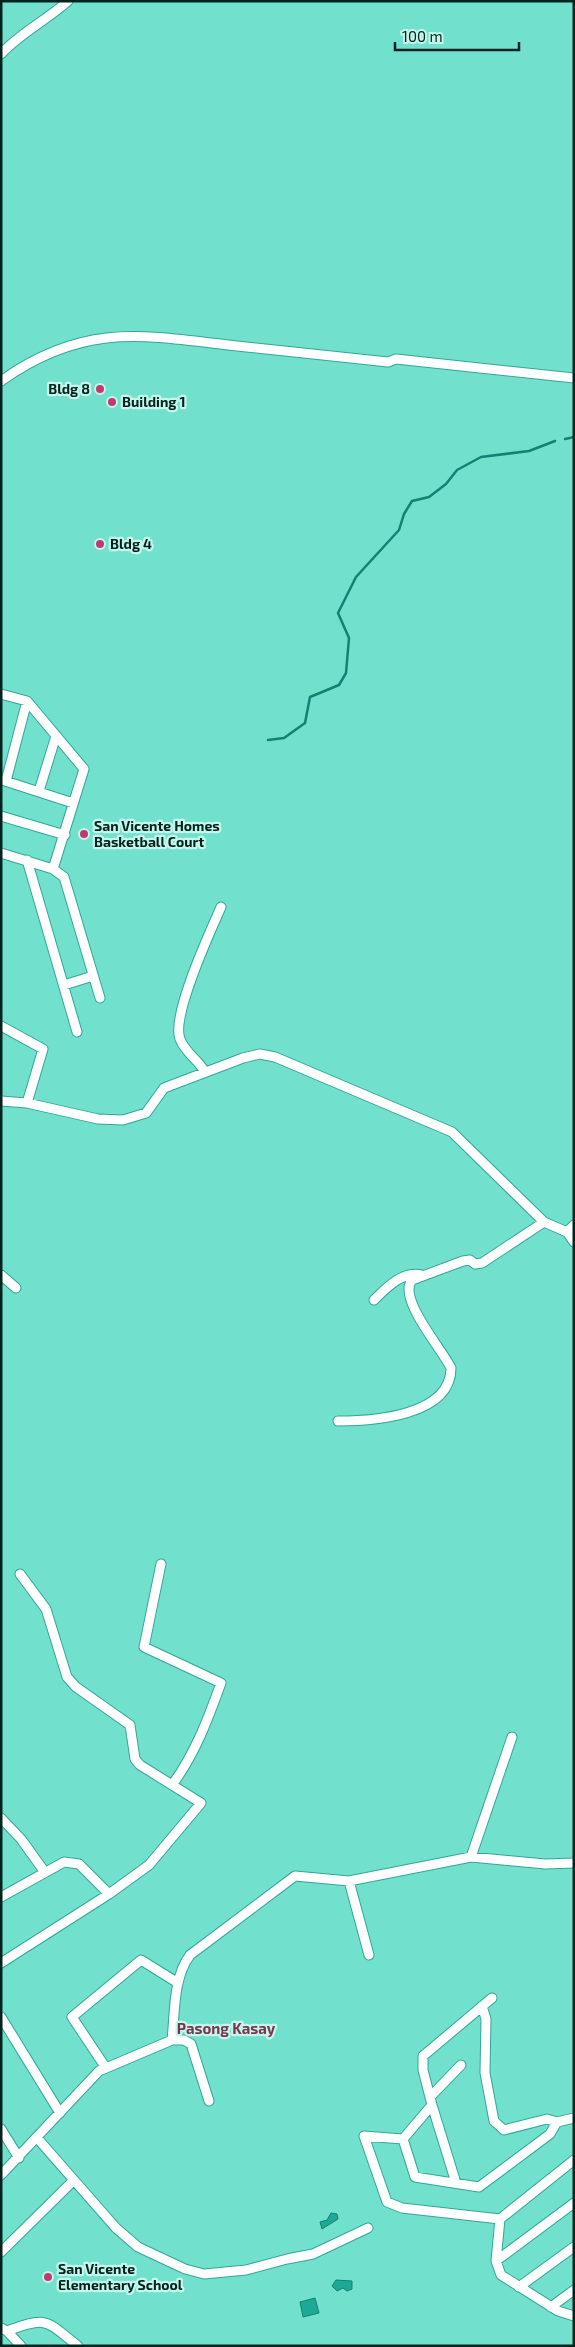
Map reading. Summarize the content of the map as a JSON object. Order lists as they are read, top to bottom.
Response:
{
  "districts": ["Pasong Kasay"],
  "places": [
    "Bldg 8",
    "Building 1",
    "Bldg 4",
    "San Vicente Homes Basketball Court",
    "San Vicente Elementary School"
  ],
  "scale_bar": "100 m"
}
